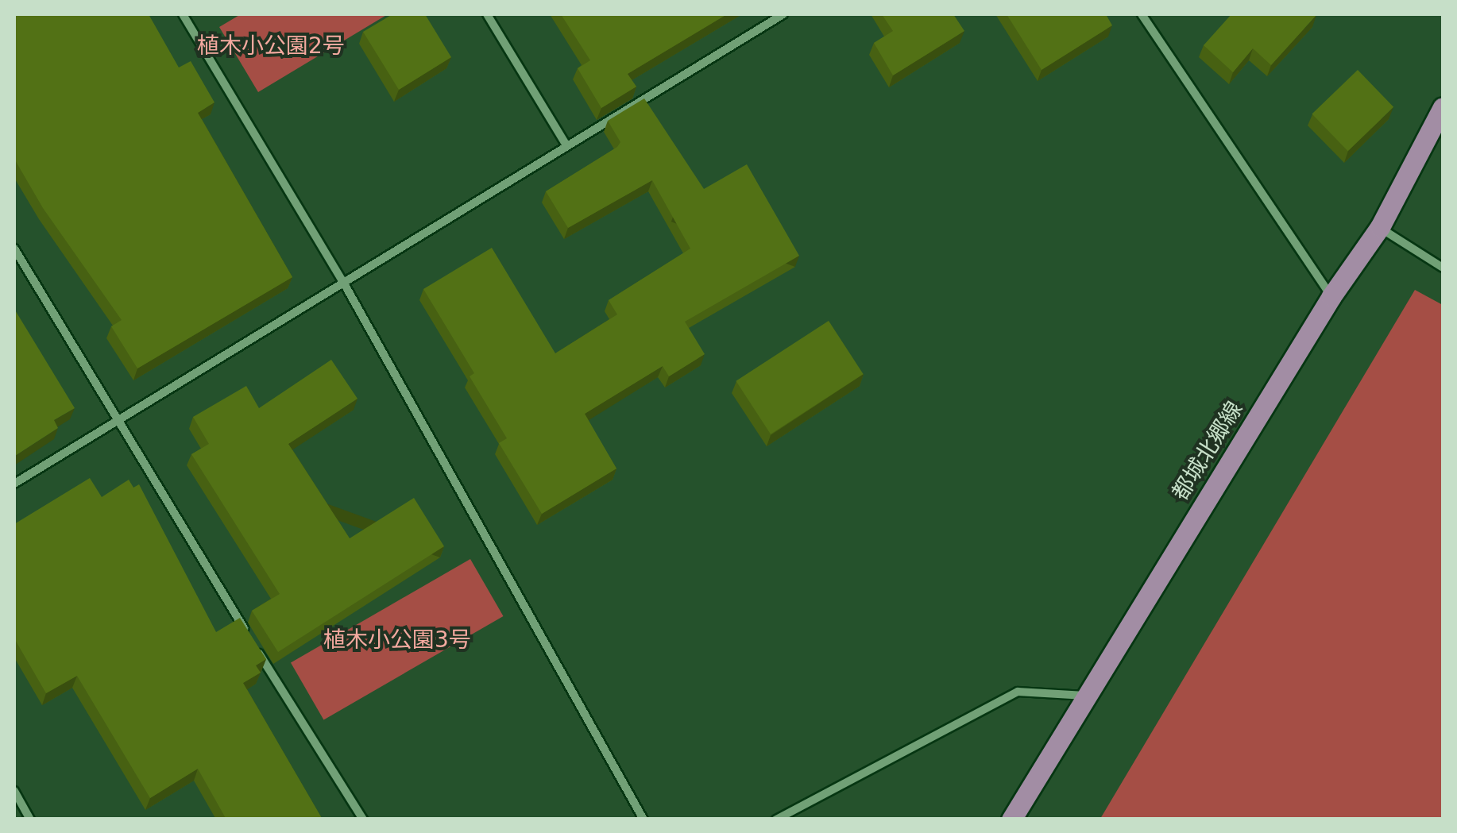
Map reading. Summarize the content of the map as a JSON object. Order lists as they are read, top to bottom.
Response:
{
  "streets": {
    "main road": ["都城北郷線"]
  },
  "parks": ["植木小公園2号", "植木小公園3号"]
}
